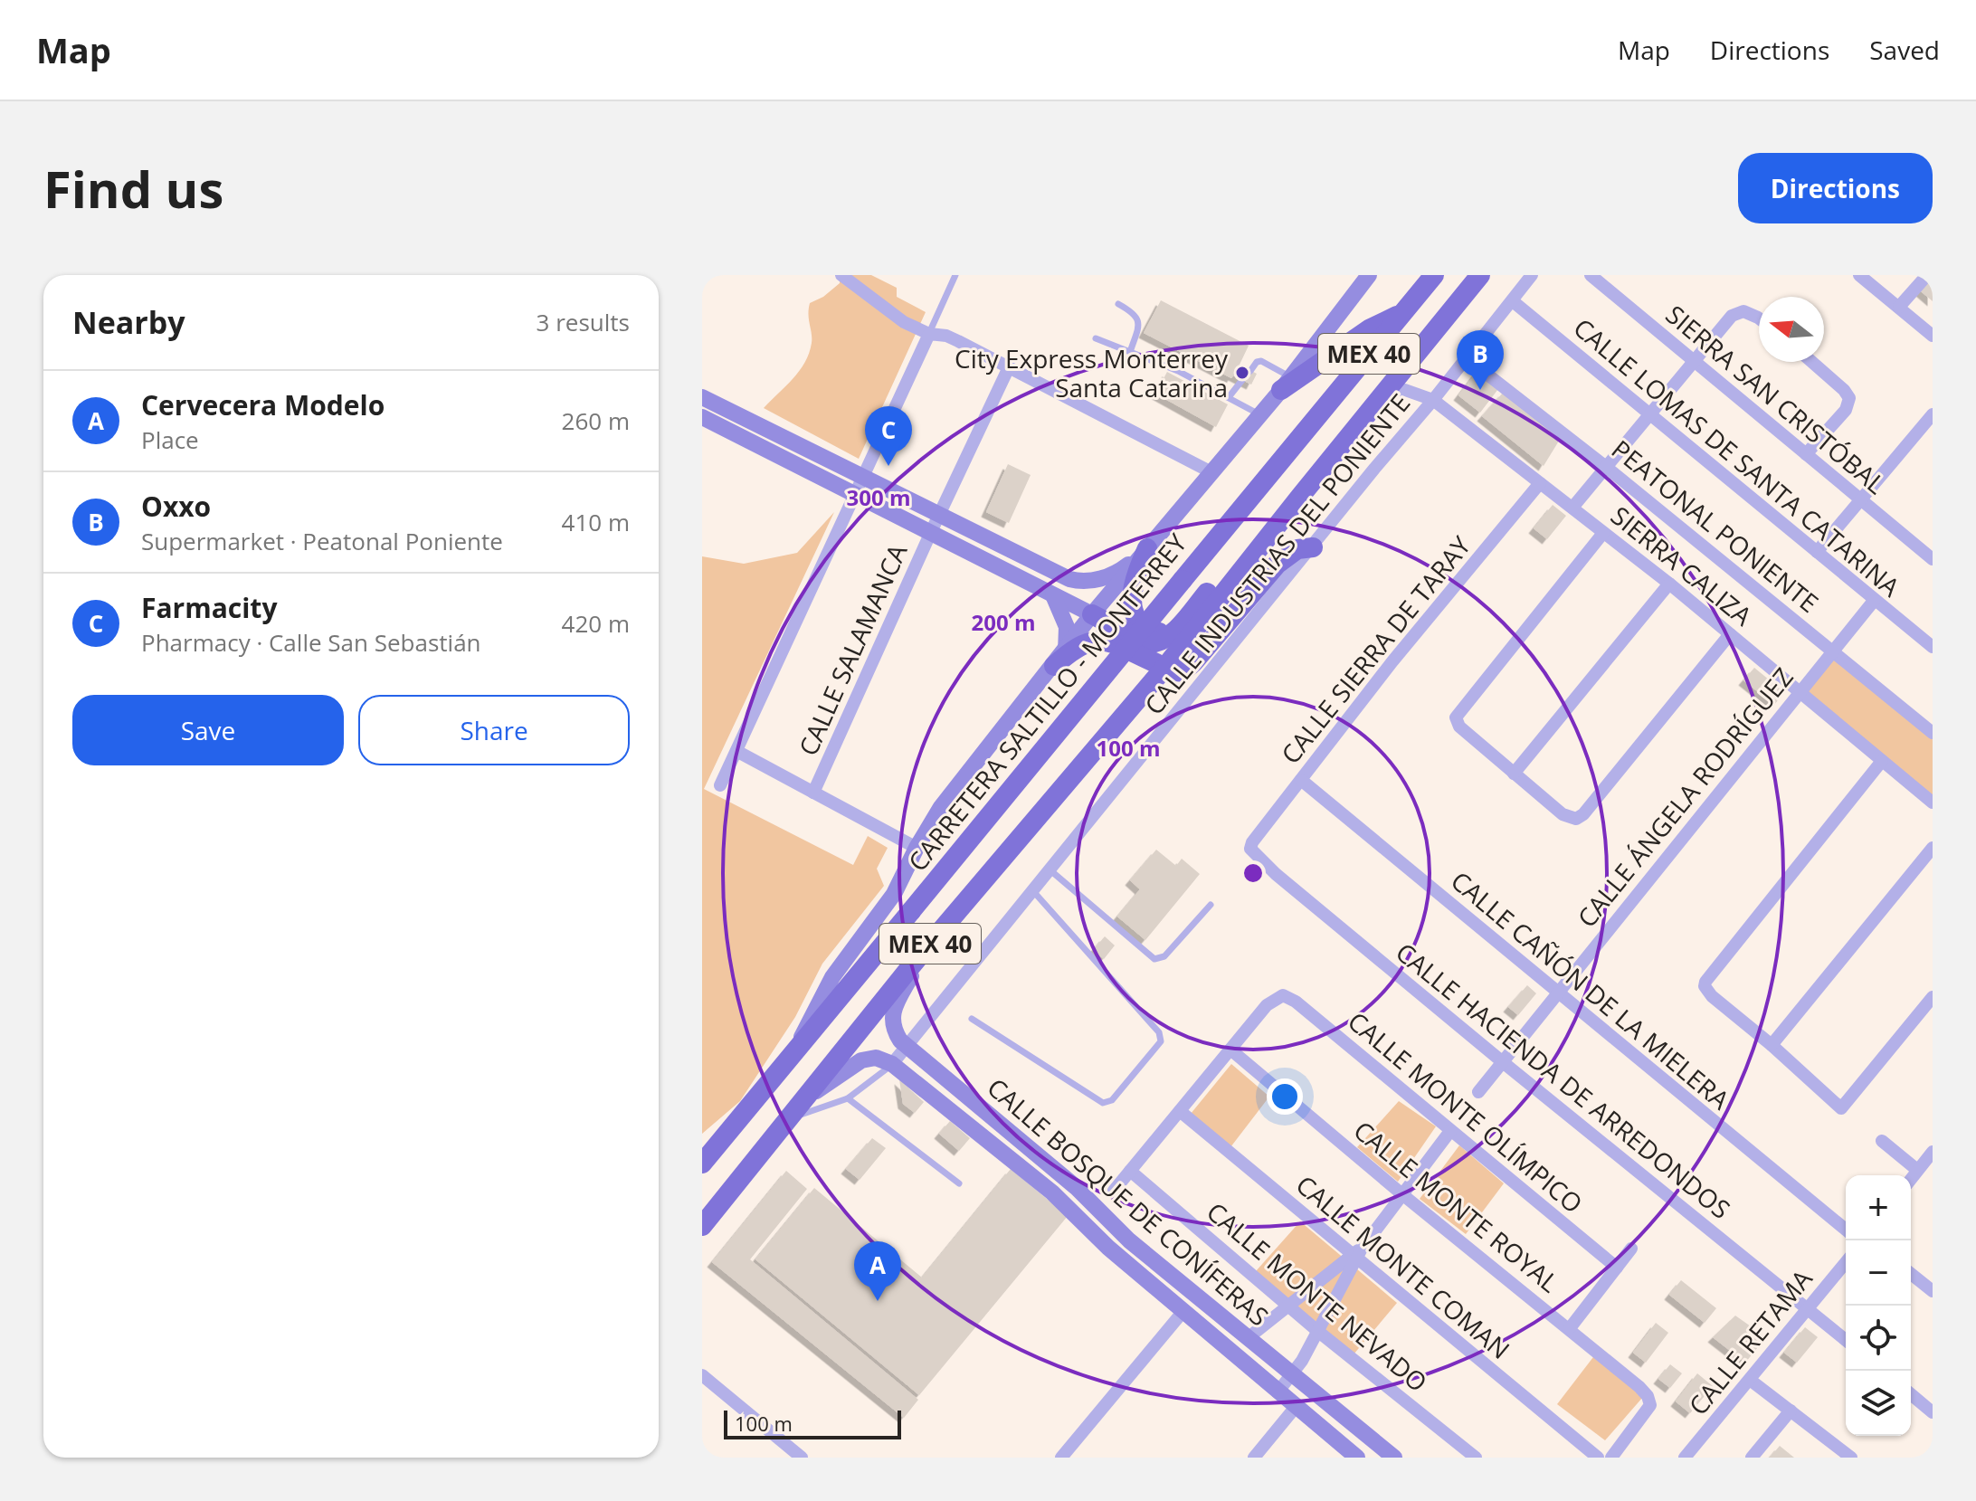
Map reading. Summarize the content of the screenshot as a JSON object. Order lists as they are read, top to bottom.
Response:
{
  "streets": {
    "main road": ["MEX 40", "CARRETERA SALTILLO - MONTERREY"],
    "street": [
      "SIERRA SAN CRISTÓBAL",
      "CALLE LOMAS DE SANTA CATARINA",
      "PEATONAL PONIENTE",
      "CALLE INDUSTRIAS DEL PONIENTE",
      "SIERRA CALIZA",
      "CALLE SALAMANCA",
      "CALLE SIERRA DE TARAY",
      "CALLE ÁNGELA RODRÍGUEZ",
      "CALLE CAÑÓN DE LA MIELERA",
      "CALLE HACIENDA DE ARREDONDOS",
      "CALLE MONTE OLÍMPICO",
      "CALLE BOSQUE DE CONÍFERAS",
      "CALLE MONTE ROYAL",
      "CALLE MONTE COMAN",
      "CALLE MONTE NEVADO",
      "CALLE RETAMA"
    ]
  },
  "crossings": [
    ["MEX 40", "SIERRA CALIZA"],
    ["MEX 40", "CALLE BOSQUE DE CONÍFERAS"],
    ["CALLE LOMAS DE SANTA CATARINA", "CALLE INDUSTRIAS DEL PONIENTE"],
    ["CALLE LOMAS DE SANTA CATARINA", "CALLE ÁNGELA RODRÍGUEZ"],
    ["PEATONAL PONIENTE", "CALLE INDUSTRIAS DEL PONIENTE"],
    ["PEATONAL PONIENTE", "CALLE ÁNGELA RODRÍGUEZ"],
    ["CALLE INDUSTRIAS DEL PONIENTE", "SIERRA CALIZA"],
    ["CALLE INDUSTRIAS DEL PONIENTE", "CALLE BOSQUE DE CONÍFERAS"],
    ["SIERRA CALIZA", "CALLE SIERRA DE TARAY"],
    ["SIERRA CALIZA", "CALLE ÁNGELA RODRÍGUEZ"],
    ["CALLE SIERRA DE TARAY", "CALLE CAÑÓN DE LA MIELERA"],
    ["CALLE SIERRA DE TARAY", "CALLE HACIENDA DE ARREDONDOS"],
    ["CALLE ÁNGELA RODRÍGUEZ", "CALLE CAÑÓN DE LA MIELERA"],
    ["CALLE ÁNGELA RODRÍGUEZ", "CALLE HACIENDA DE ARREDONDOS"],
    ["CALLE HACIENDA DE ARREDONDOS", "CALLE RETAMA"],
    ["CALLE MONTE OLÍMPICO", "CALLE MONTE ROYAL"]
  ],
  "places": ["City Express Monterrey Santa Catarina"],
  "scale_bar": "100 m",
  "north": "left",
  "page": {
    "header": "Map",
    "nav": ["Map", "Directions", "Saved"],
    "buttons": [
      "Directions",
      ["Save", "Share"]
    ],
    "title": "Find us",
    "heading": ["Nearby", "3 results"],
    "pins": ["B", "C", "A"],
    "list": [
      {
        "mark": "A",
        "name": "Cervecera Modelo",
        "note": "Place",
        "value": "260 m"
      },
      {
        "mark": "B",
        "name": "Oxxo",
        "note": "Supermarket · Peatonal Poniente",
        "value": "410 m"
      },
      {
        "mark": "C",
        "name": "Farmacity",
        "note": "Pharmacy · Calle San Sebastián",
        "value": "420 m"
      }
    ],
    "map_buttons": ["+", "−"],
    "scale": "100 m"
  },
  "rings": ["300 m", "200 m", "100 m"]
}
